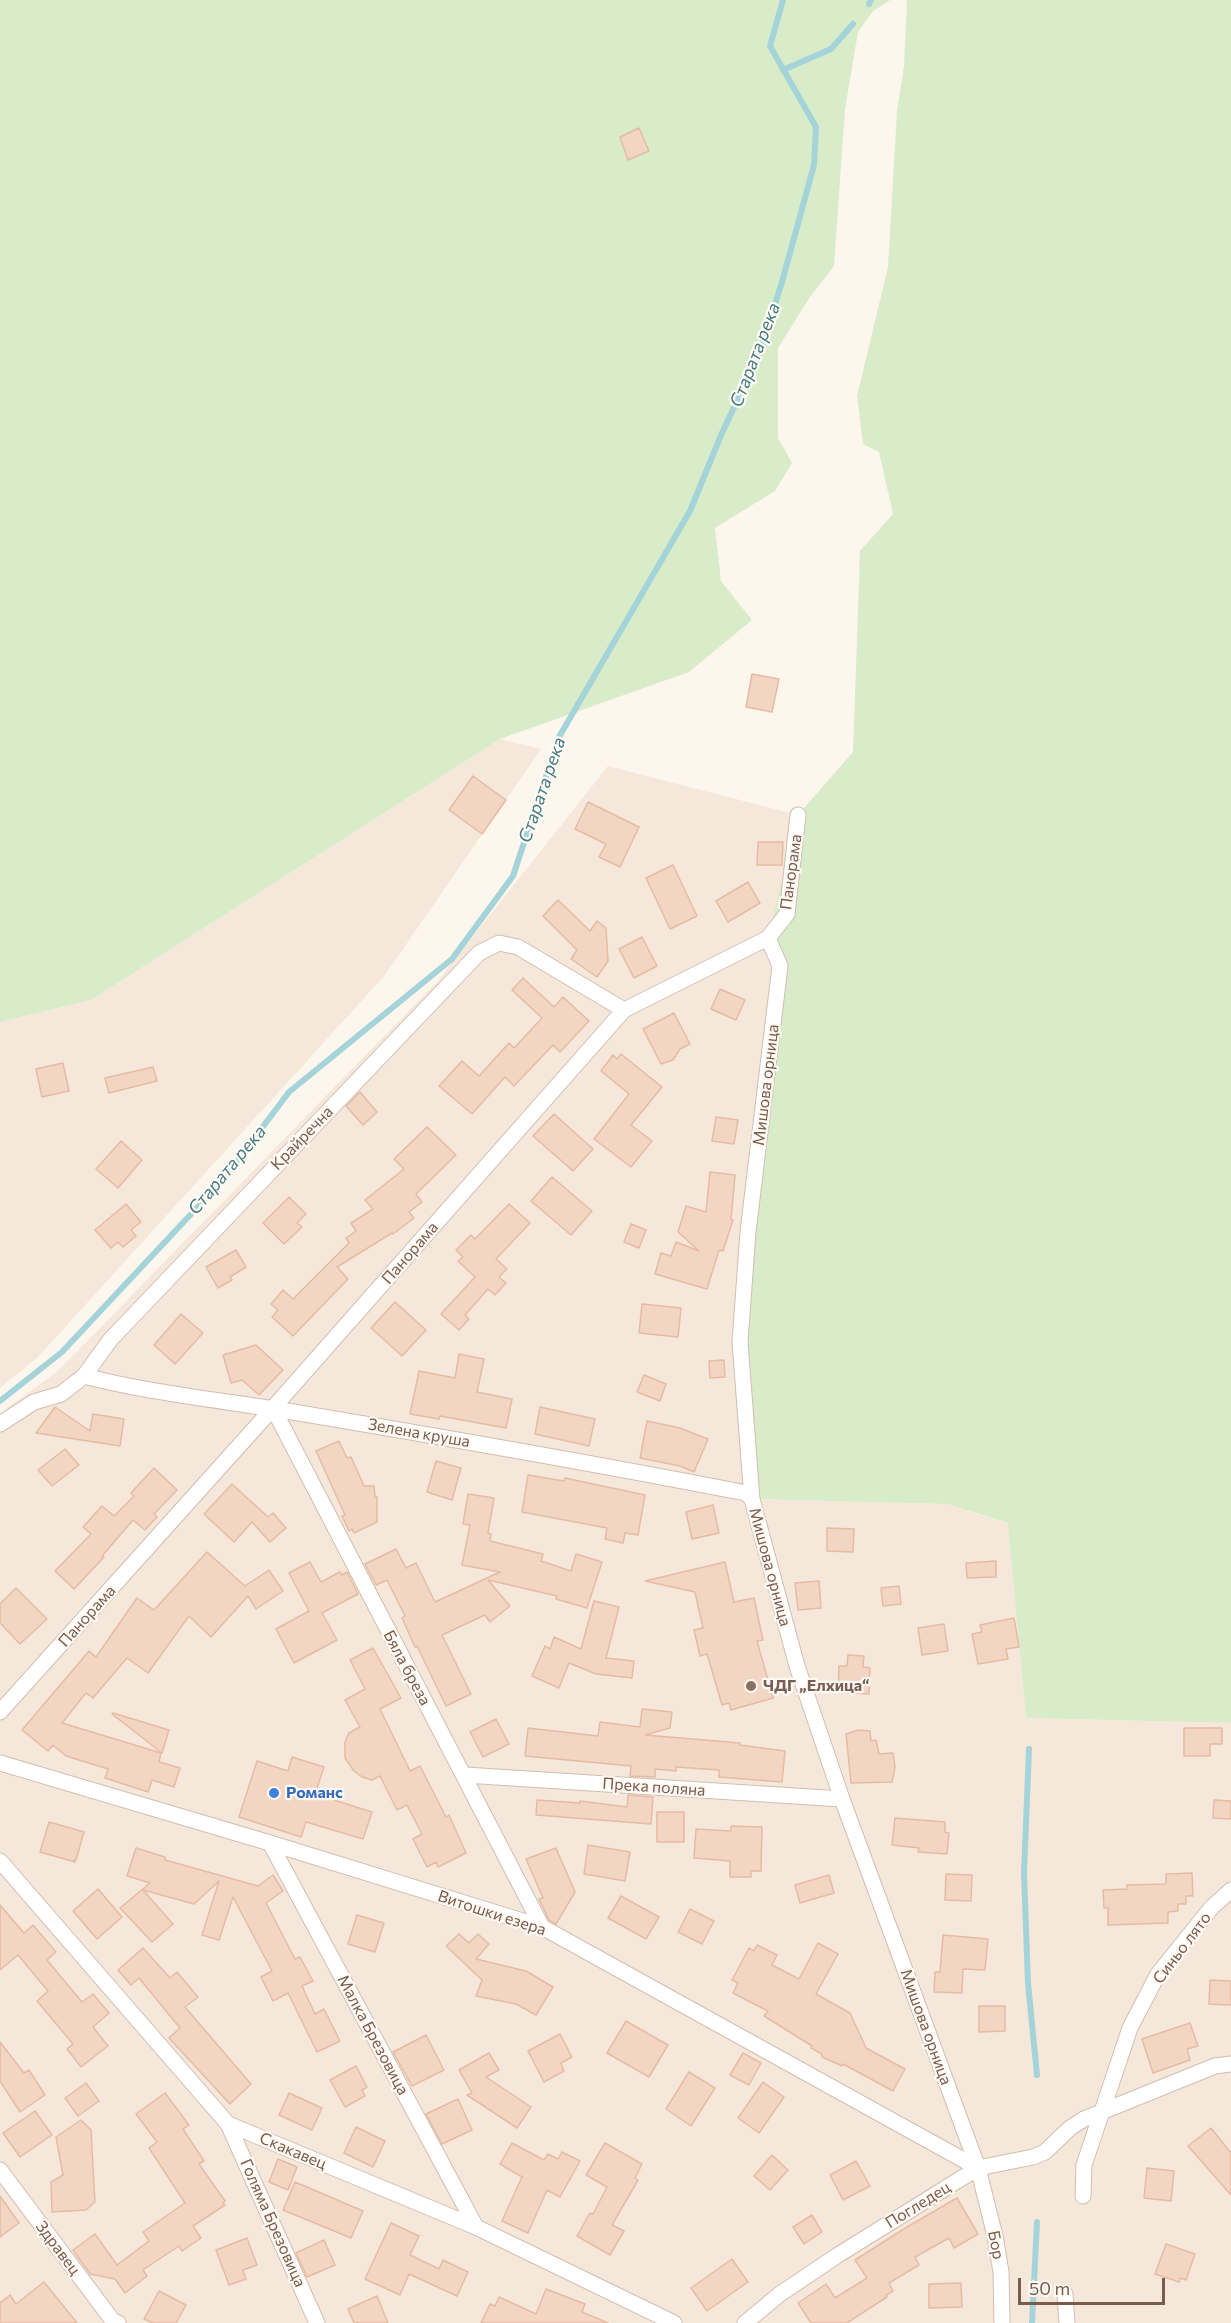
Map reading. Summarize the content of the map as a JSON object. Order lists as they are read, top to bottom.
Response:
{
  "streets": {
    "street": [
      "Панорама",
      "Мишова орница",
      "Крайречна",
      "Зелена круша",
      "Бяла бреза",
      "Прека поляна",
      "Витошки езера",
      "Синьо лято",
      "Малка Брезовица",
      "Скакавец",
      "Погледец",
      "Голяма Брезовица",
      "Бор",
      "Здравец"
    ]
  },
  "crossings": [
    ["Панорама", "Мишова орница"],
    ["Панорама", "Крайречна"],
    ["Панорама", "Зелена круша"],
    ["Панорама", "Бяла бреза"],
    ["Мишова орница", "Зелена круша"],
    ["Мишова орница", "Прека поляна"],
    ["Мишова орница", "Витошки езера"],
    ["Мишова орница", "Погледец"],
    ["Мишова орница", "Бор"],
    ["Крайречна", "Зелена круша"],
    ["Зелена круша", "Бяла бреза"],
    ["Бяла бреза", "Прека поляна"],
    ["Бяла бреза", "Витошки езера"],
    ["Витошки езера", "Малка Брезовица"],
    ["Витошки езера", "Погледец"],
    ["Витошки езера", "Бор"],
    ["Синьо лято", "Погледец"],
    ["Малка Брезовица", "Скакавец"],
    ["Скакавец", "Голяма Брезовица"],
    ["Погледец", "Бор"]
  ],
  "water": ["Старата река"],
  "places": ["ЧДГ „Елхица“", "Романс"],
  "scale_bar": "50 m"
}
